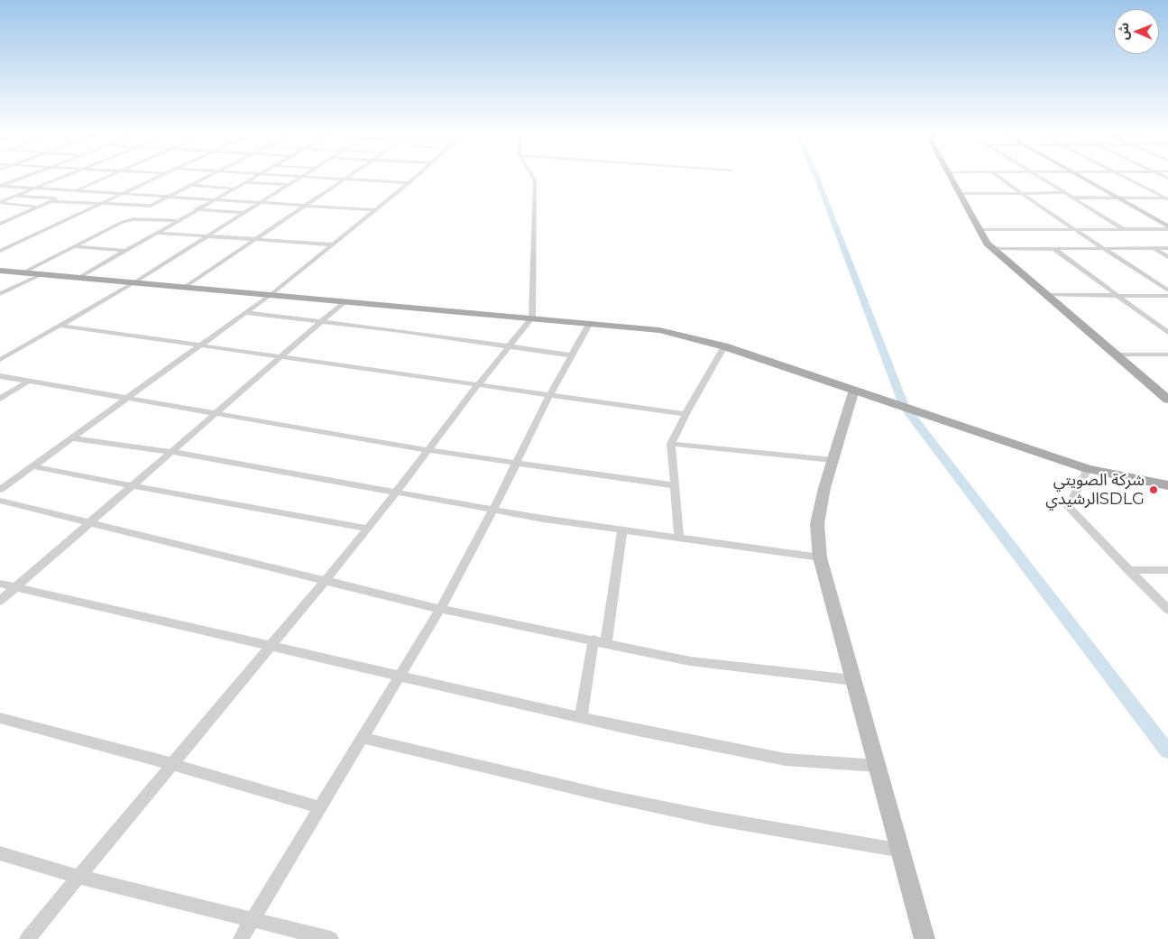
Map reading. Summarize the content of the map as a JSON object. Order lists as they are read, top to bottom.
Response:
{
  "places": ["شركة الصويتي الرشيديSDLG"],
  "north": "left"
}
